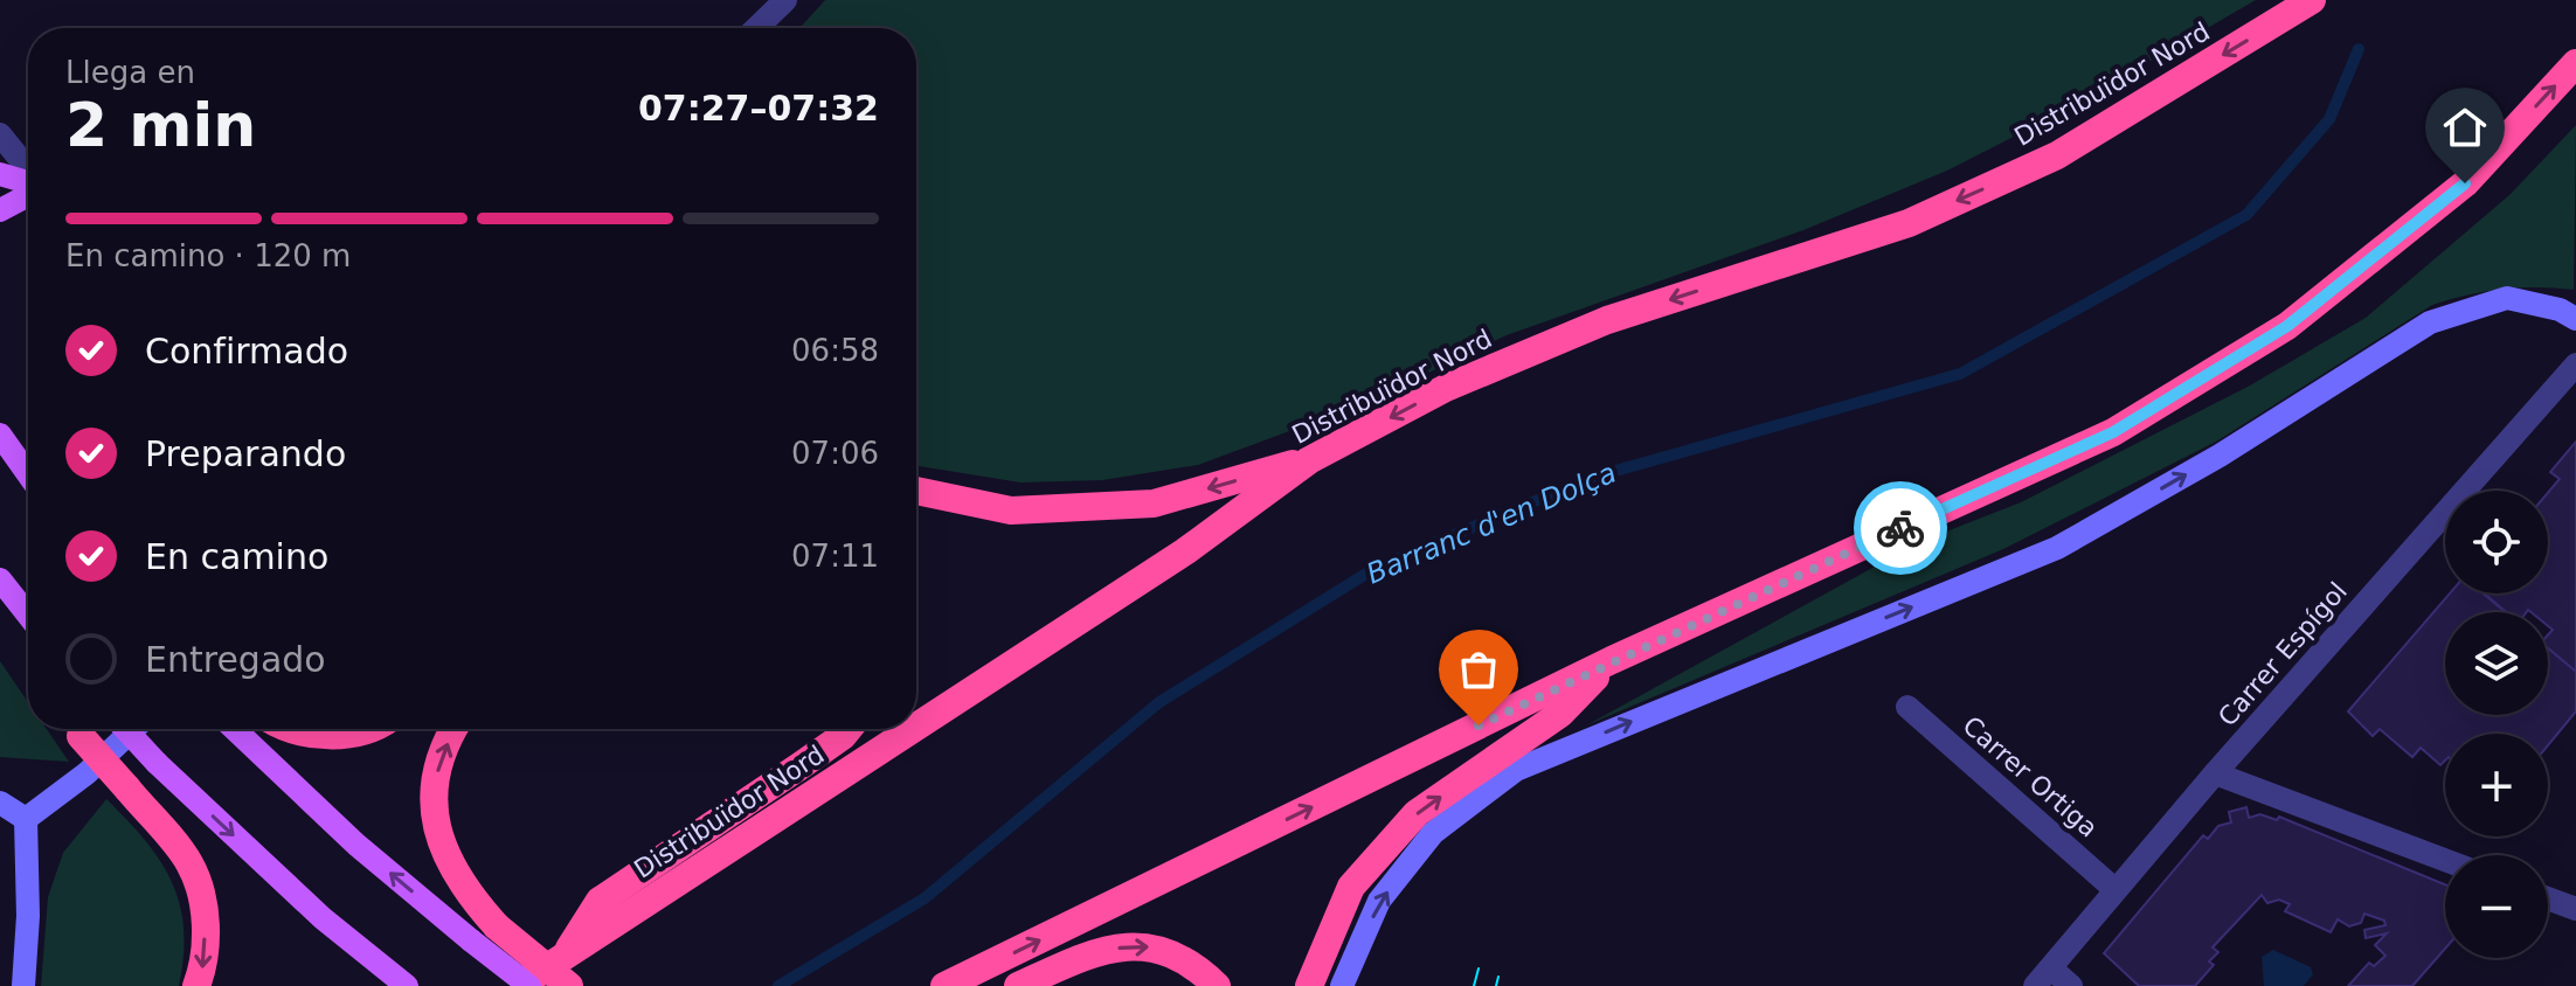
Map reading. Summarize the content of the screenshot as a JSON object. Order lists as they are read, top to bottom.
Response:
{
  "streets": {
    "highway": ["Distribuïdor Nord"],
    "street": ["Carrer Espígol", "Carrer Ortiga"]
  },
  "crossings": [
    ["Carrer Espígol", "Carrer Ortiga"]
  ],
  "one_way": ["Distribuïdor Nord"],
  "water": ["Barranc d'en Dolça"],
  "page": {
    "heading": ["2 min", "Llega en", "07:27–07:32"],
    "bar": "En camino · 120 m",
    "list": [
      ["Confirmado", "06:58"],
      ["Preparando", "07:06"],
      ["En camino", "07:11"],
      "Entregado"
    ],
    "map_buttons": ["+", "−"]
  }
}
